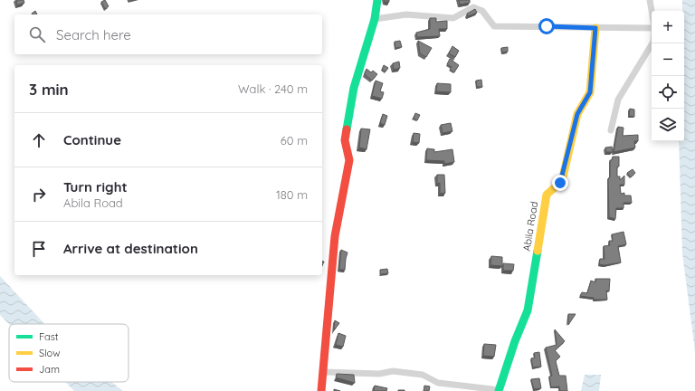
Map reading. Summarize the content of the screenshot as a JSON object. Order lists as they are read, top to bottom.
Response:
{
  "streets": {
    "street": ["Abila Road"]
  },
  "legend": ["Fast", "Slow", "Jam"],
  "page": {
    "map_buttons": ["+", "−"],
    "search": "Search here",
    "heading": ["3 min", "Walk · 240 m"],
    "list": [
      ["Continue", "60 m"],
      ["Turn right", "Abila Road", "180 m"],
      "Arrive at destination"
    ]
  }
}
